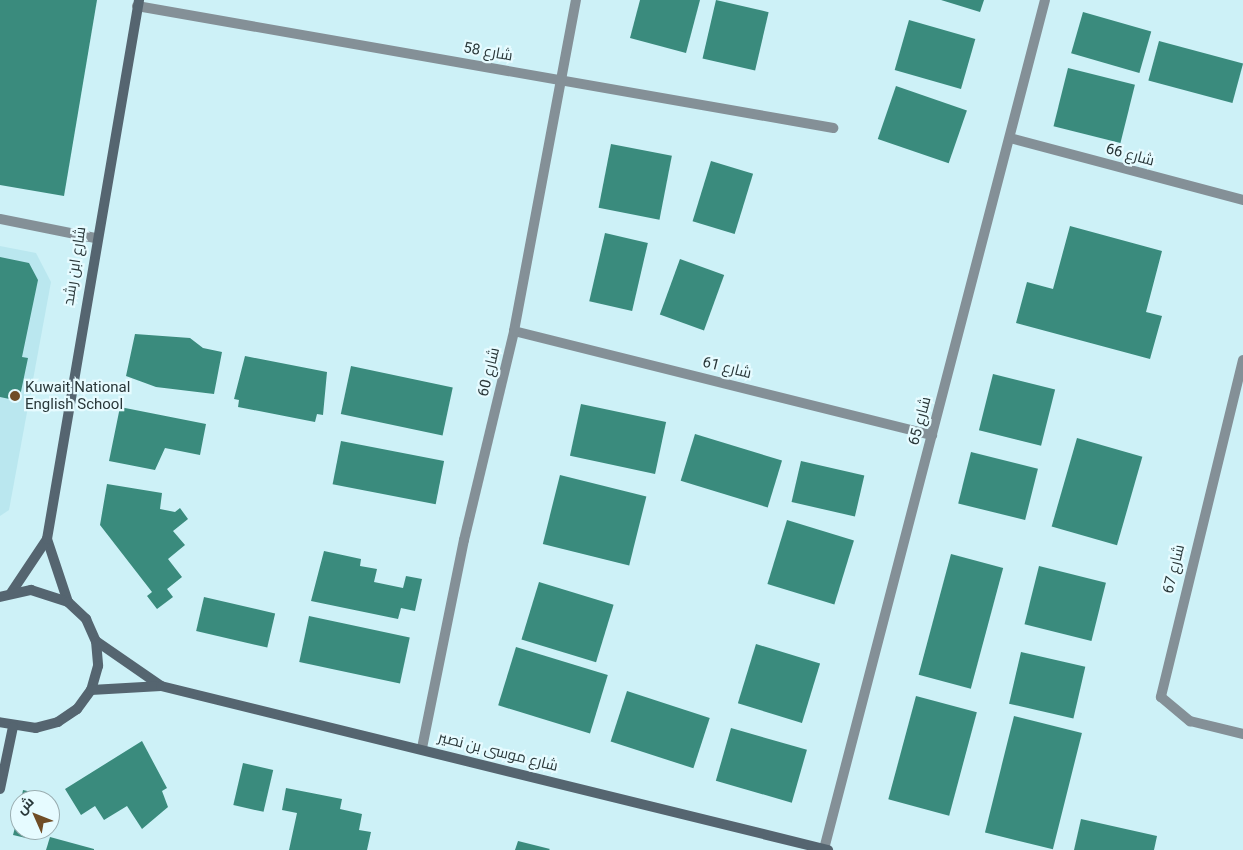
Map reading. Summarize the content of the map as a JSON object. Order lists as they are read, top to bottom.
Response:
{
  "streets": {
    "street": [
      "شارع 58",
      "شارع 66",
      "شارع ابن رشد",
      "شارع 61",
      "شارع 60",
      "شارع 65",
      "شارع 67",
      "شارع موسى بن نصير"
    ]
  },
  "crossings": [
    ["شارع 58", "شارع ابن رشد"],
    ["شارع 58", "شارع 60"],
    ["شارع 66", "شارع 65"],
    ["شارع 61", "شارع 60"],
    ["شارع 61", "شارع 65"],
    ["شارع 60", "شارع موسى بن نصير"],
    ["شارع 65", "شارع موسى بن نصير"]
  ],
  "places": ["Kuwait National English School"],
  "north": "top left"
}
